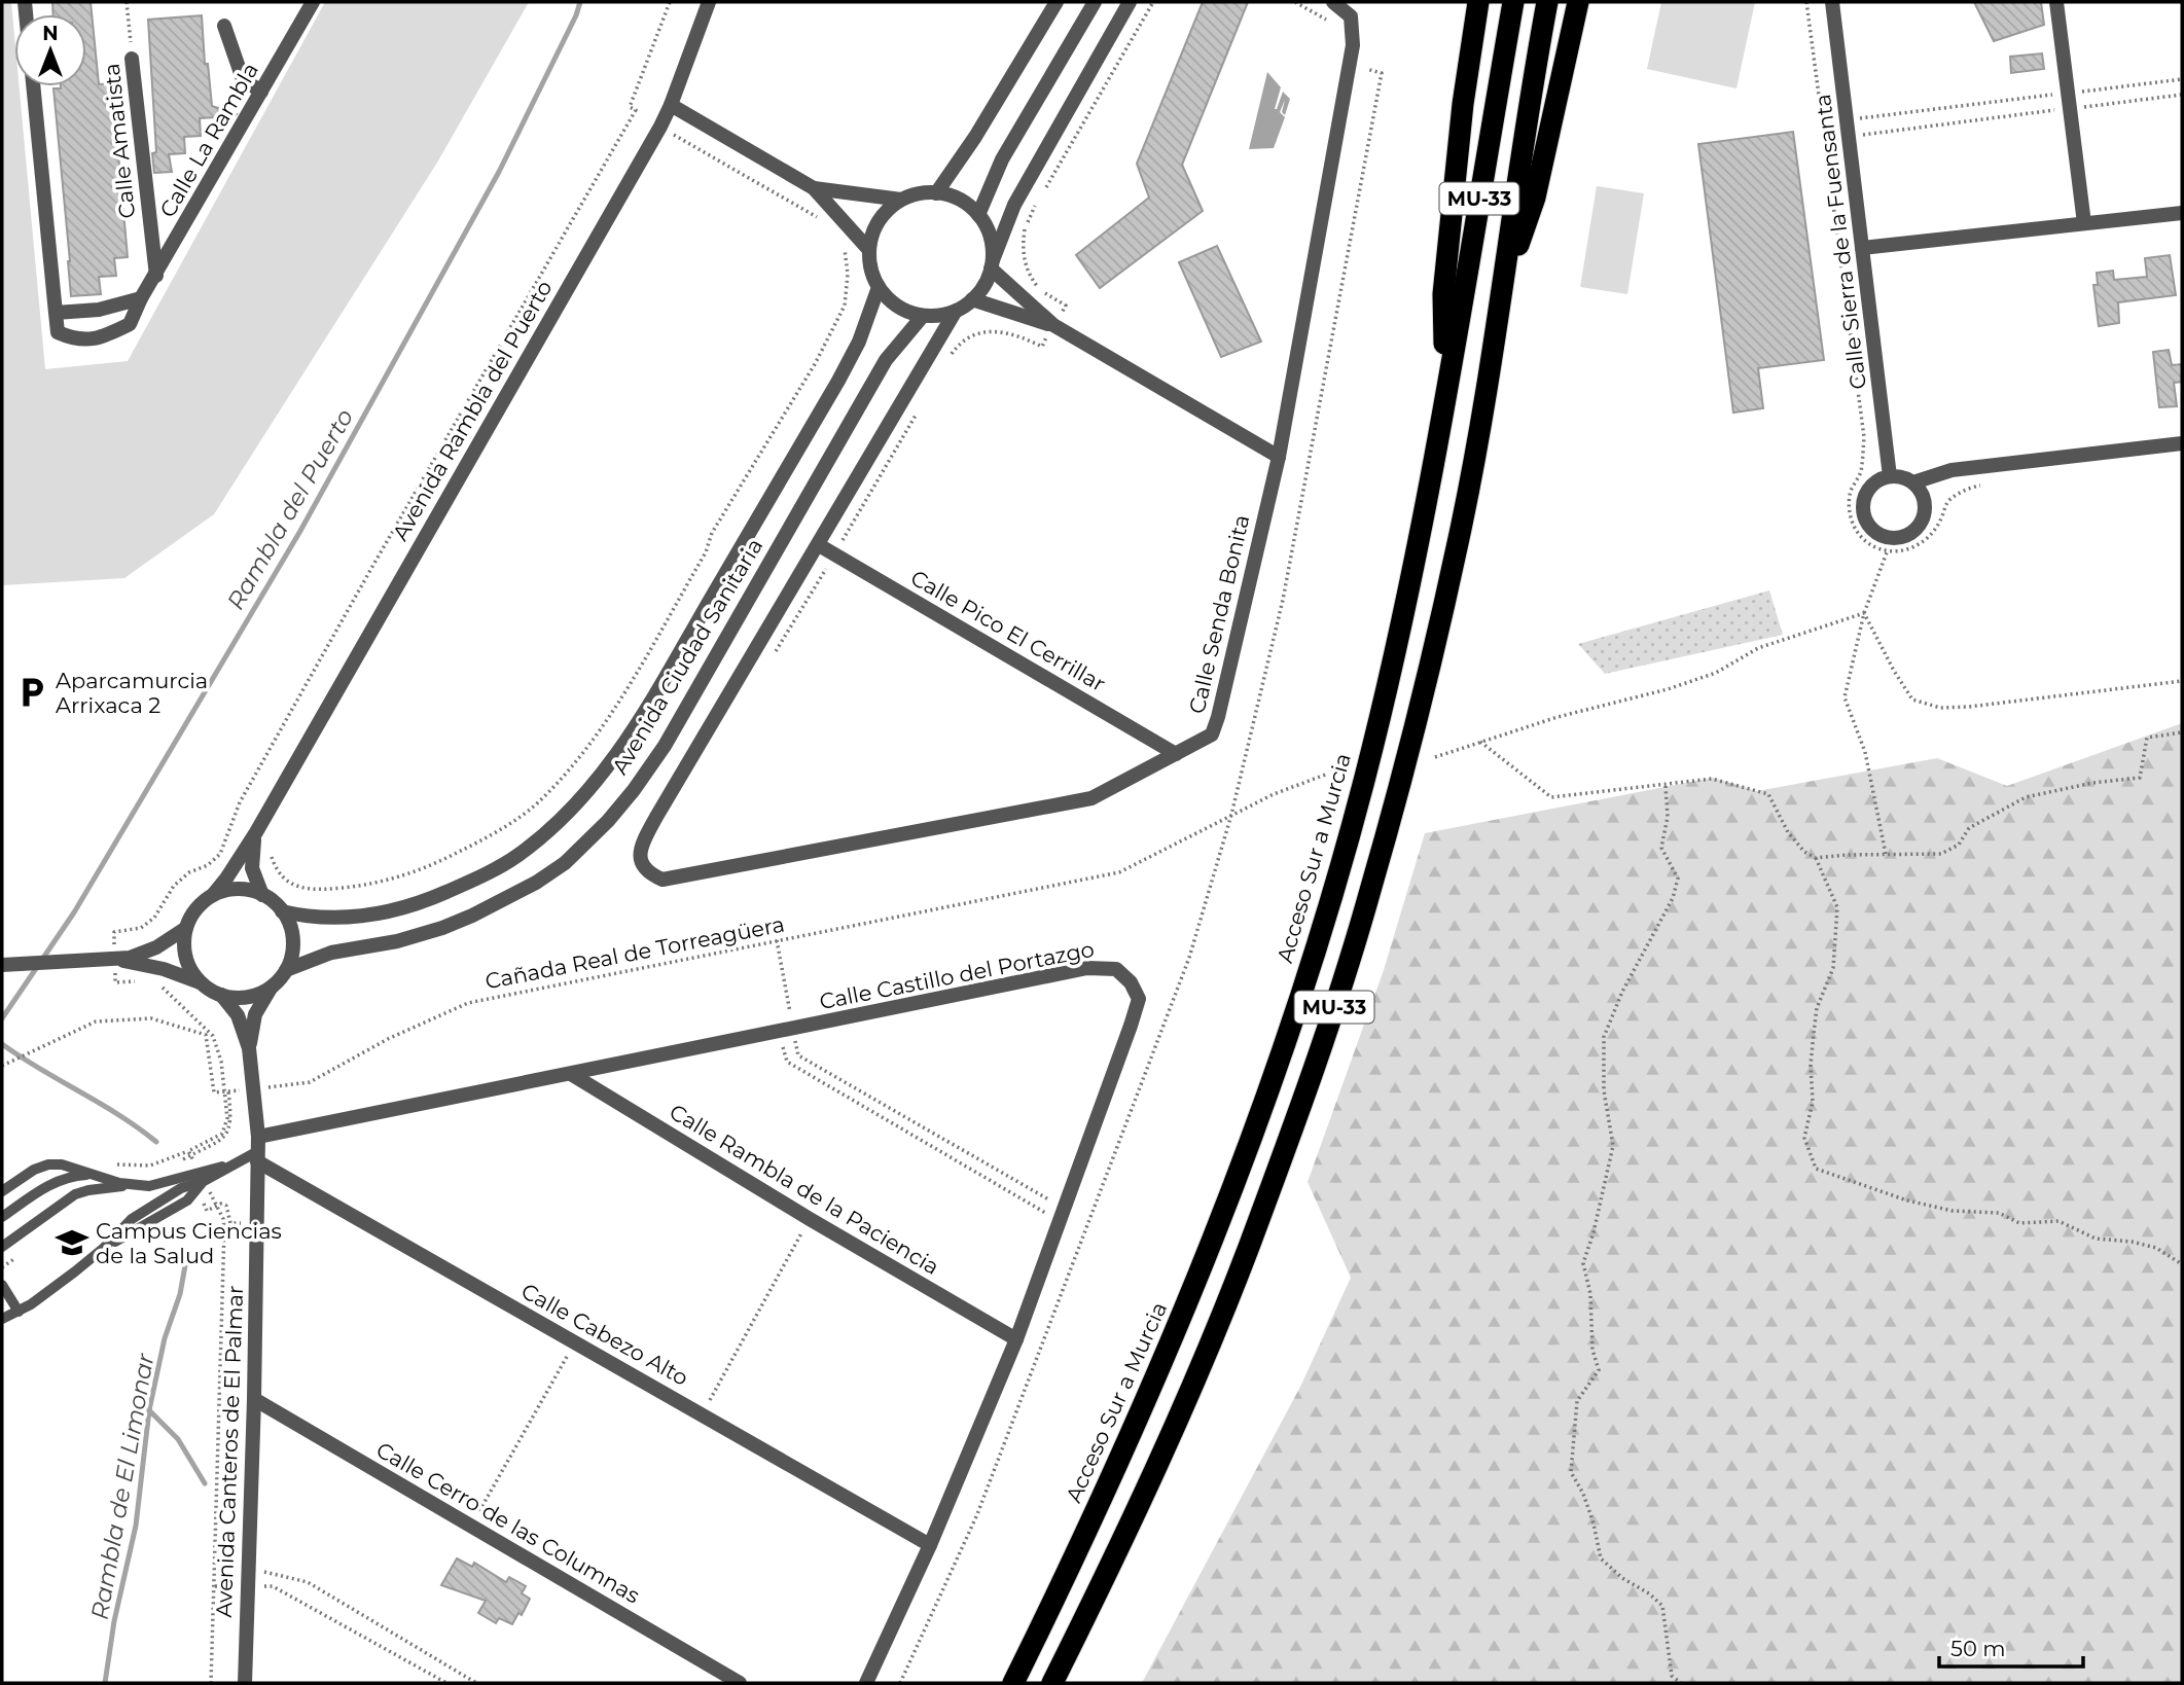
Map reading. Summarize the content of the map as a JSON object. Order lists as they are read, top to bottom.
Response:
{
  "streets": {
    "highway": ["MU-33", "Acceso Sur a Murcia"],
    "street": [
      "Calle La Rambla",
      "Calle Amatista",
      "Calle Sierra de la Fuensanta",
      "Avenida Rambla del Puerto",
      "Calle Senda Bonita",
      "Calle Pico El Cerrillar",
      "Avenida Ciudad Sanitaria",
      "Calle Castillo del Portazgo",
      "Calle Rambla de la Paciencia",
      "Calle Cabezo Alto",
      "Avenida Canteros de El Palmar",
      "Calle Cerro de las Columnas"
    ],
    "path": ["Cañada Real de Torreagüera"]
  },
  "crossings": [
    ["Calle La Rambla", "Calle Amatista"],
    ["Avenida Rambla del Puerto", "Avenida Ciudad Sanitaria"],
    ["Avenida Rambla del Puerto", "Avenida Canteros de El Palmar"],
    ["Calle Senda Bonita", "Calle Pico El Cerrillar"],
    ["Avenida Ciudad Sanitaria", "Avenida Canteros de El Palmar"],
    ["Cañada Real de Torreagüera", "Avenida Canteros de El Palmar"],
    ["Calle Castillo del Portazgo", "Calle Rambla de la Paciencia"],
    ["Calle Castillo del Portazgo", "Calle Cabezo Alto"],
    ["Calle Castillo del Portazgo", "Avenida Canteros de El Palmar"],
    ["Calle Cabezo Alto", "Avenida Canteros de El Palmar"],
    ["Avenida Canteros de El Palmar", "Calle Cerro de las Columnas"]
  ],
  "water": ["Rambla del Puerto", "Rambla de El Limonar"],
  "places": {
    "parking": ["Aparcamurcia Arrixaca 2"],
    "school or university": ["Campus Ciencias de la Salud"]
  },
  "scale_bar": "50 m",
  "north": "top"
}
